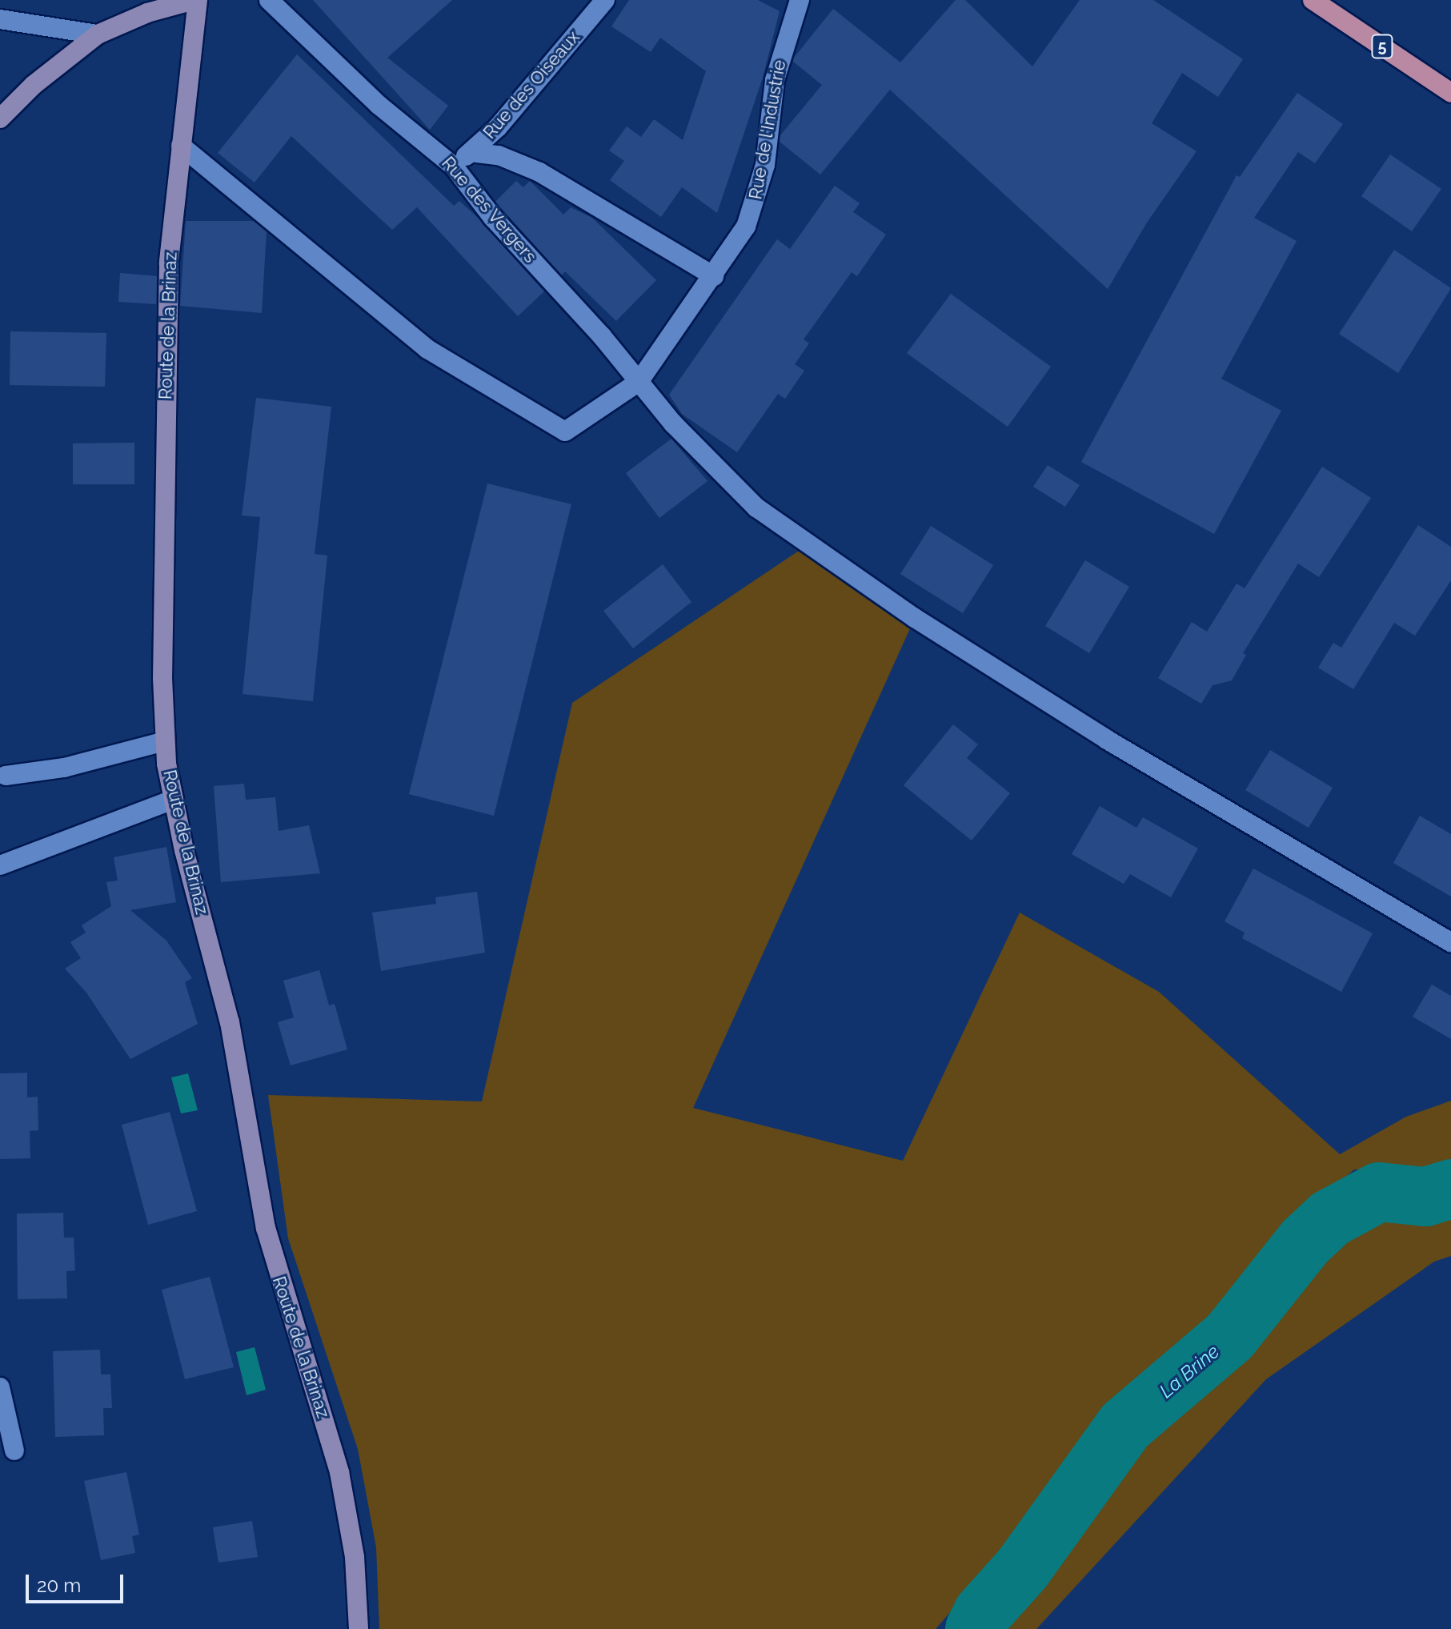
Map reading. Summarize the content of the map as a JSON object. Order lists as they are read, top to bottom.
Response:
{
  "streets": {
    "main road": ["5"],
    "street": [
      "Rue des Oiseaux",
      "Rue de l'Industrie",
      "Rue des Vergers",
      "Route de la Brinaz"
    ]
  },
  "crossings": [
    ["Rue des Oiseaux", "Rue des Vergers"],
    ["Rue de l'Industrie", "Rue des Vergers"]
  ],
  "water": ["La Brine"],
  "scale_bar": "20 m"
}
